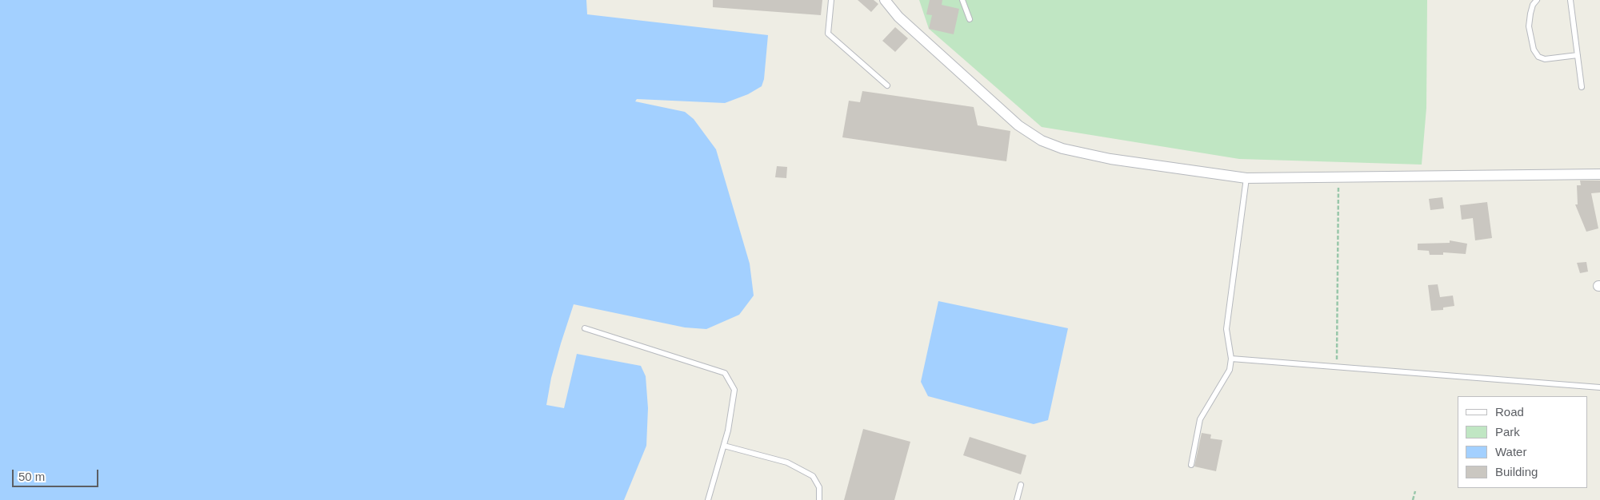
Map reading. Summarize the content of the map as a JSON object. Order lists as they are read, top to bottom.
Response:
{
  "legend": [
    "Road",
    "Park",
    "Water",
    "Building"
  ],
  "scale_bar": "50 m"
}
